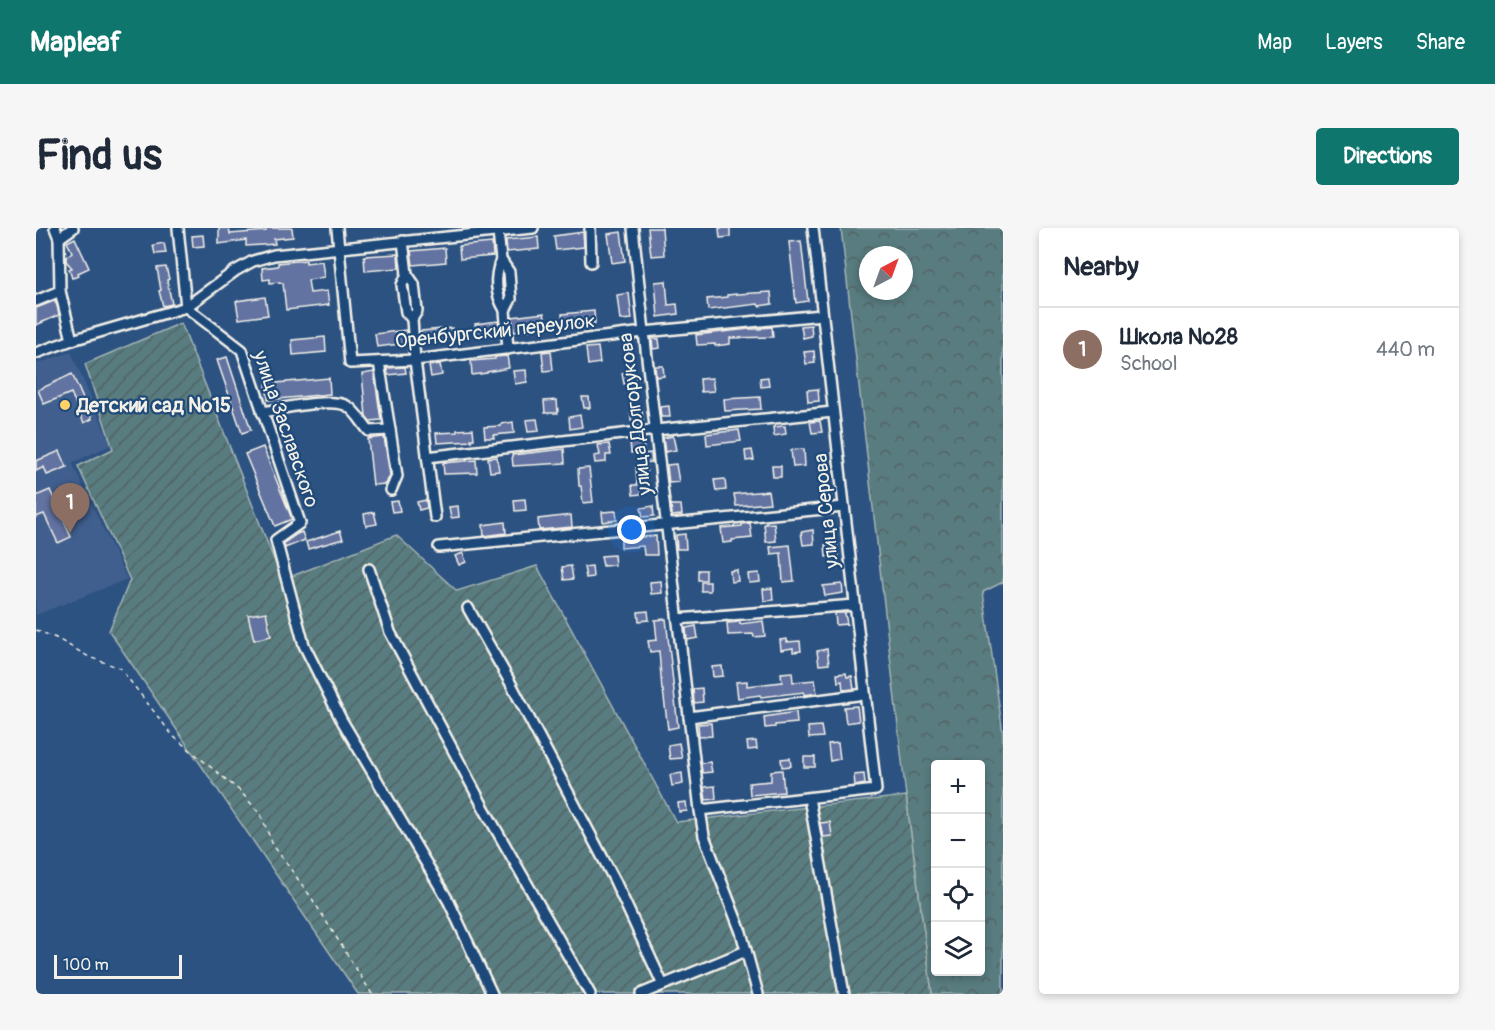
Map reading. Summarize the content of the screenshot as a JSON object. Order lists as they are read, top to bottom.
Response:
{
  "streets": {
    "street": [
      "Оренбургский переулок",
      "улица Долгорукова",
      "улица Заславского",
      "улица Серова"
    ]
  },
  "crossings": [
    ["Оренбургский переулок", "улица Долгорукова"],
    ["Оренбургский переулок", "улица Серова"]
  ],
  "places": ["Детский сад №15"],
  "scale_bar": "100 m",
  "north": "top right",
  "page": {
    "header": "Mapleaf",
    "nav": ["Map", "Layers", "Share"],
    "buttons": "Directions",
    "title": "Find us",
    "heading": "Nearby",
    "list": [
      {
        "mark": "1",
        "name": "Школа №28",
        "note": "School",
        "value": "440 m"
      }
    ],
    "pins": "1",
    "map_buttons": ["+", "−"],
    "scale": "100 m"
  }
}
